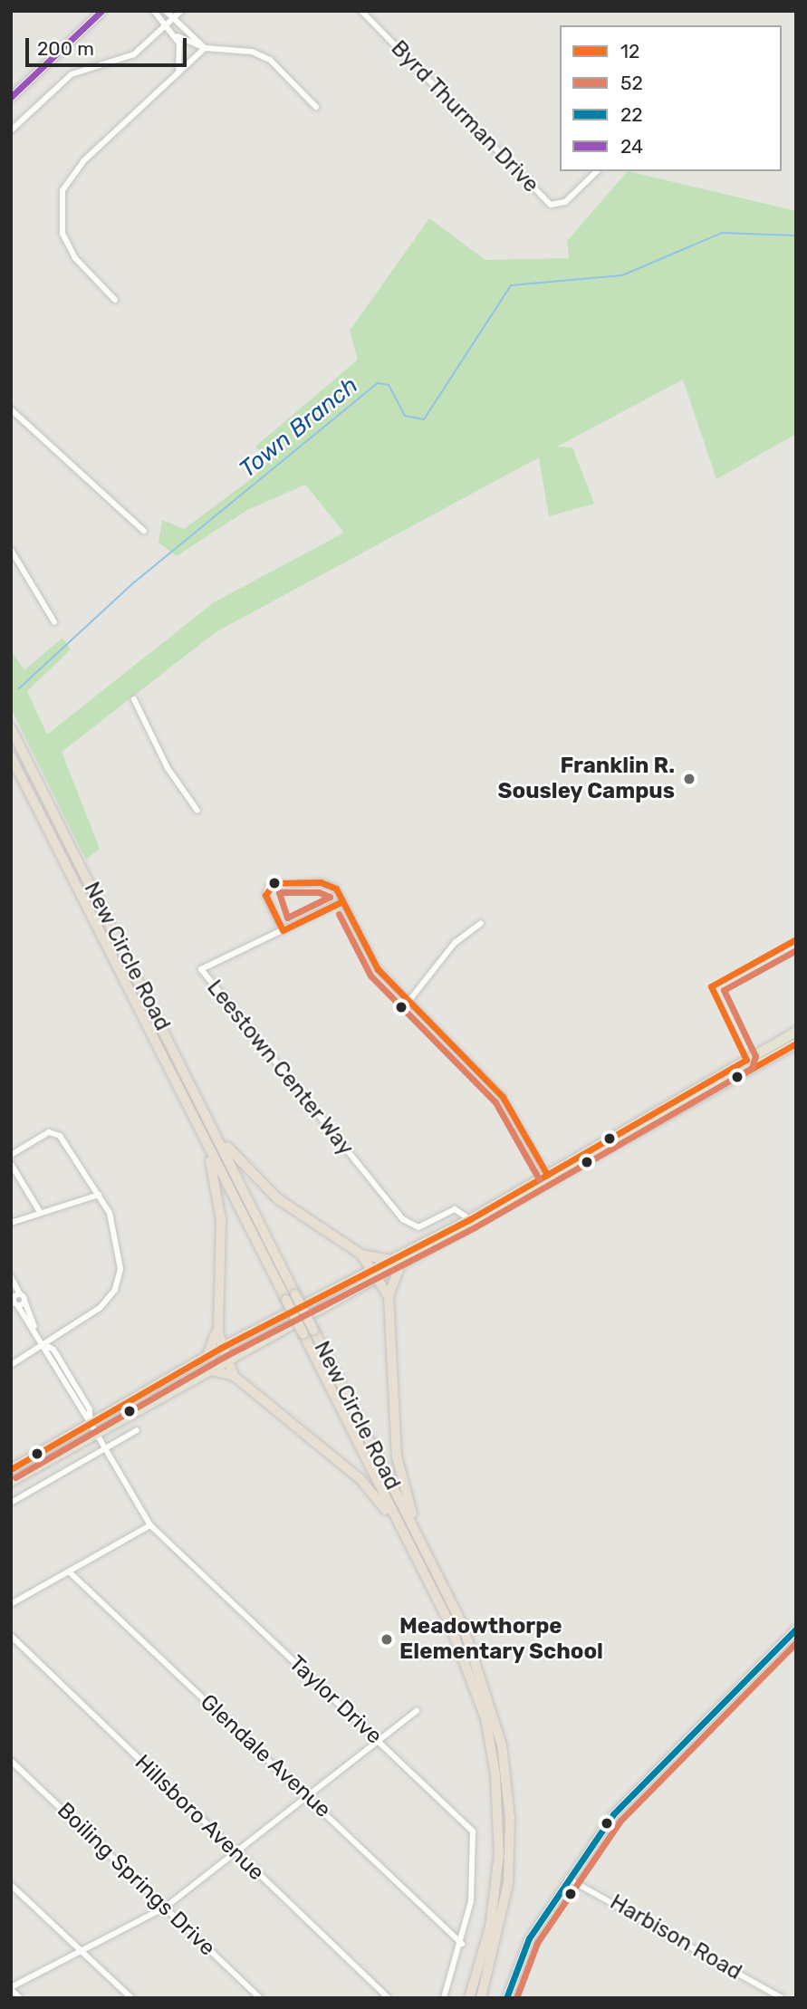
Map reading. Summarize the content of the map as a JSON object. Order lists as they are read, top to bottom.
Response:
{
  "streets": {
    "highway": ["New Circle Road"],
    "street": [
      "Byrd Thurman Drive",
      "Leestown Center Way",
      "Taylor Drive",
      "Glendale Avenue",
      "Hillsboro Avenue",
      "Boiling Springs Drive",
      "Harbison Road"
    ]
  },
  "crossings": [
    ["Taylor Drive", "Glendale Avenue"]
  ],
  "water": ["Town Branch"],
  "places": ["Franklin R. Sousley Campus", "Meadowthorpe Elementary School"],
  "lines": [
    "transit line 24",
    "transit line 12",
    "transit line 52",
    "transit line 22"
  ],
  "legend": [
    "12",
    "52",
    "22",
    "24"
  ],
  "scale_bar": "200 m"
}
